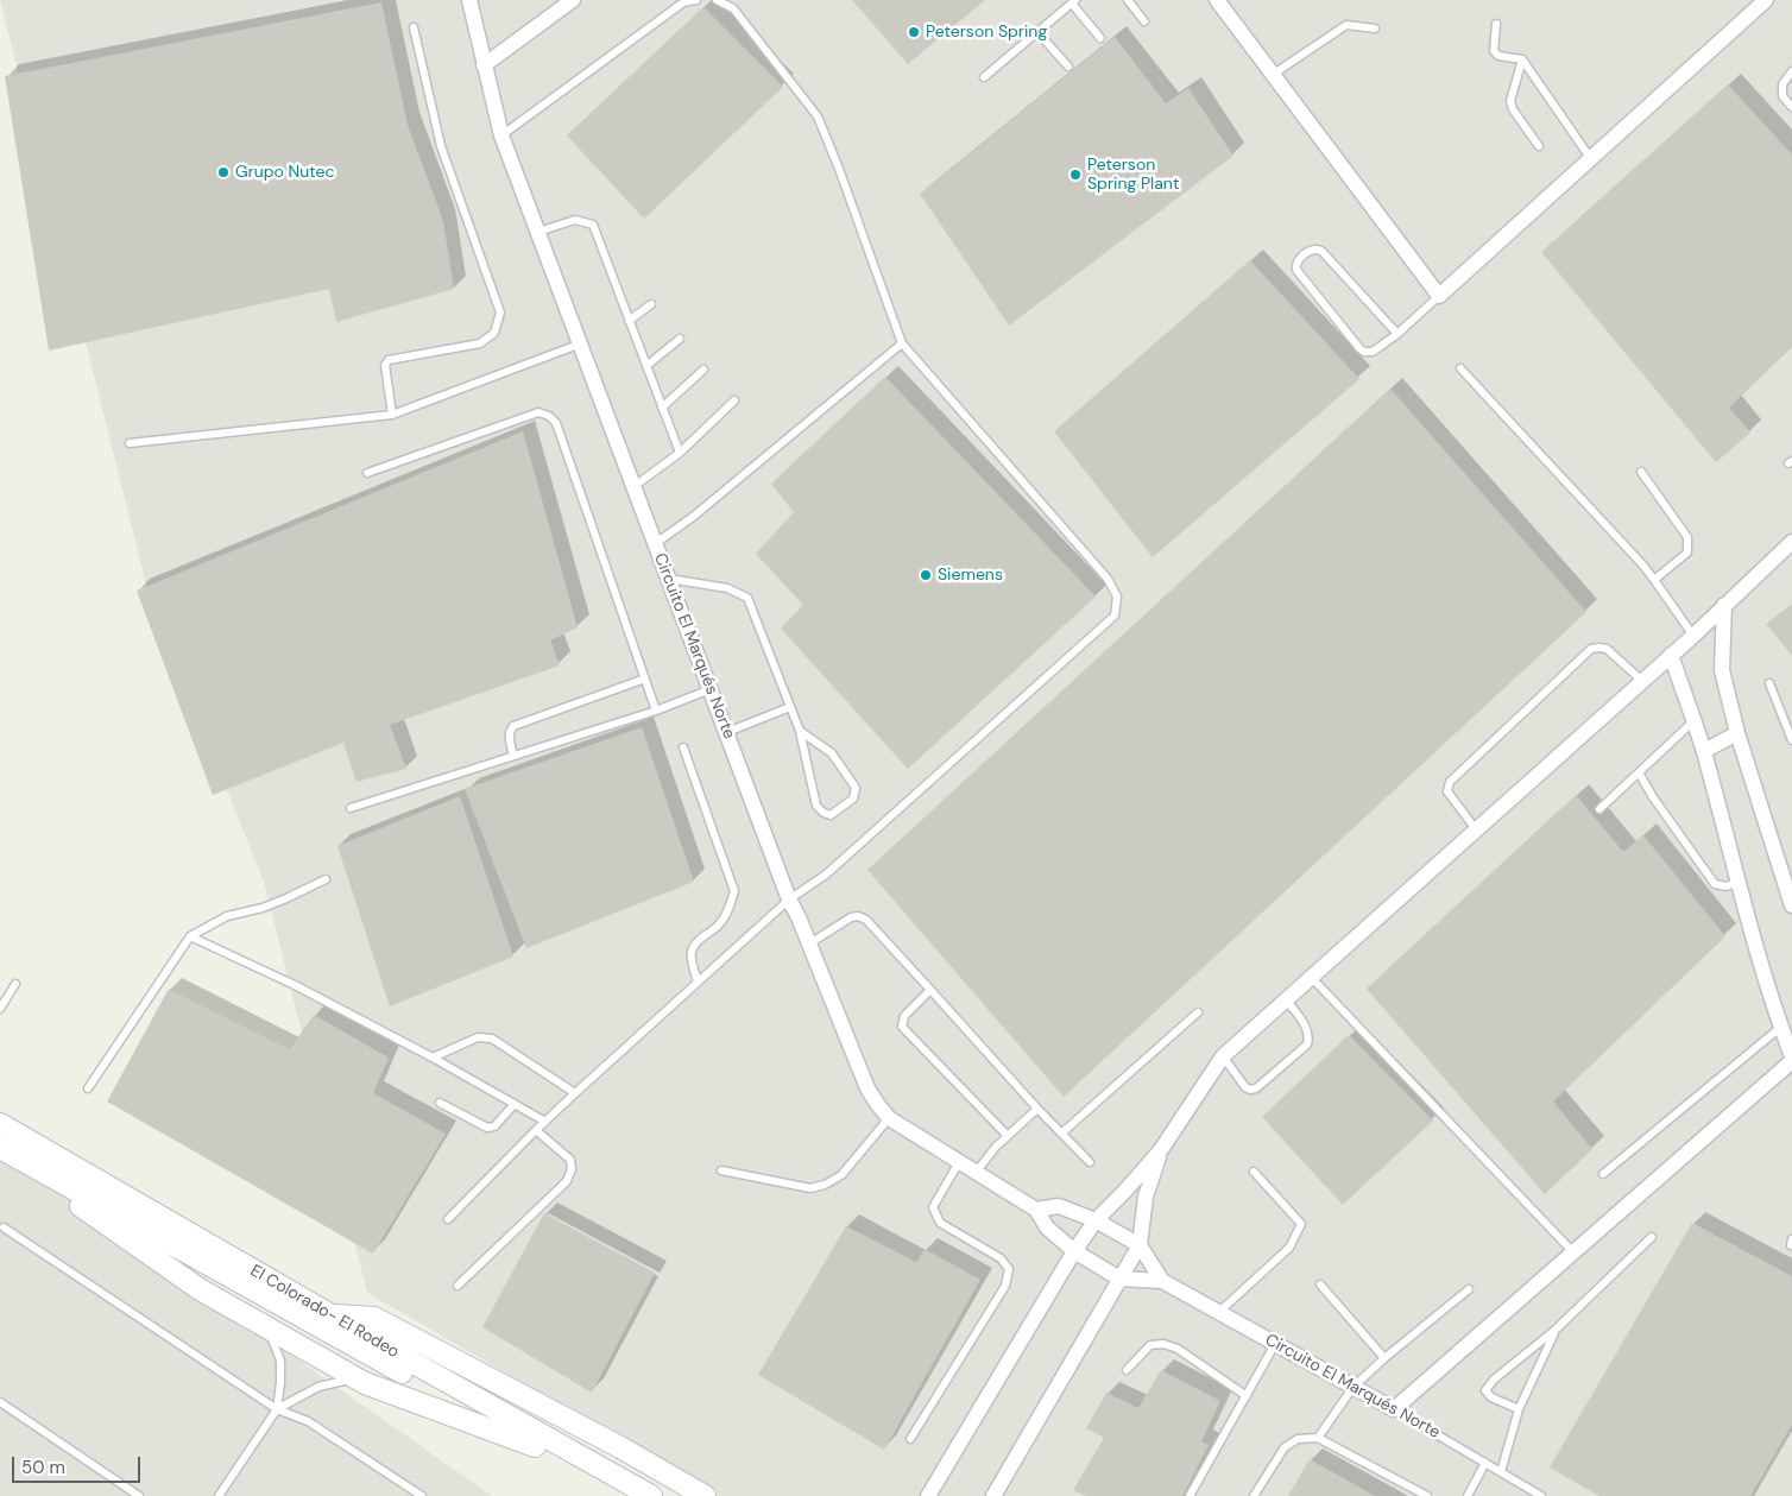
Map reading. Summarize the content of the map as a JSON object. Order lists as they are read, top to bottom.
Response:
{
  "streets": {
    "main road": ["El Colorado- El Rodeo"],
    "street": ["Circuito El Marqués Norte"]
  },
  "places": [
    "Peterson Spring",
    "Grupo Nutec",
    "Peterson Spring Plant",
    "Siemens"
  ],
  "scale_bar": "50 m"
}
